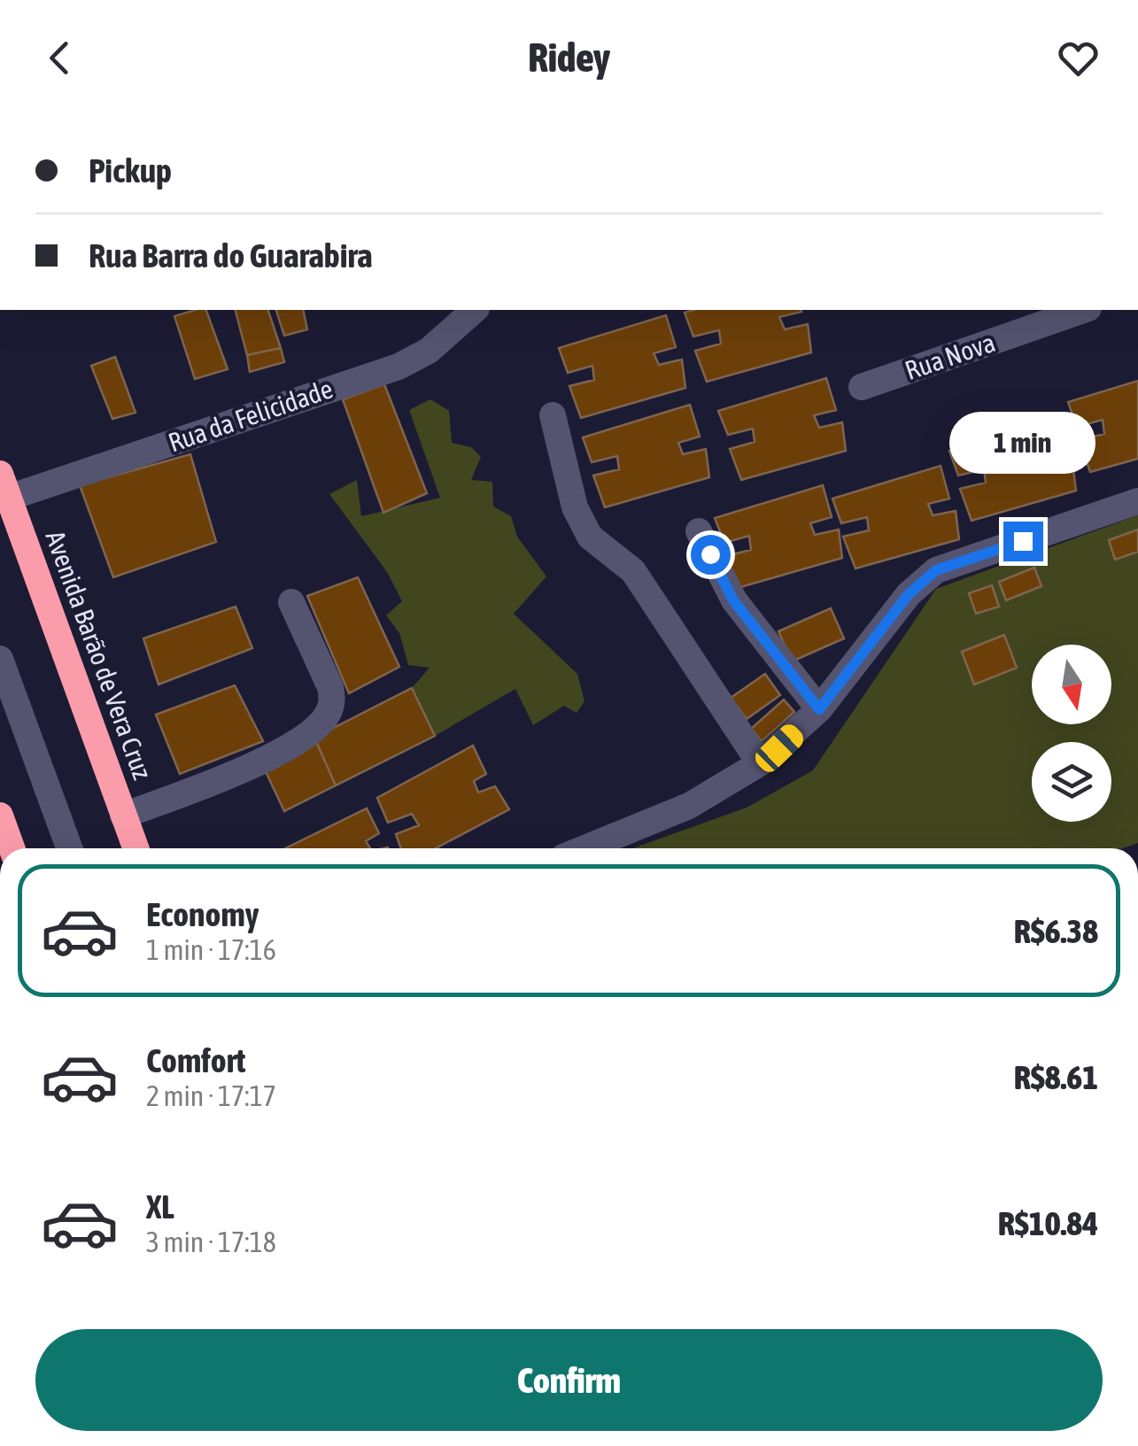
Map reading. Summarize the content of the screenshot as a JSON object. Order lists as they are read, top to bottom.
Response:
{
  "streets": {
    "highway": ["Avenida Barão de Vera Cruz"],
    "street": ["Rua Nova", "Rua da Felicidade"]
  },
  "crossings": [
    ["Rua da Felicidade", "Avenida Barão de Vera Cruz"]
  ],
  "north": "bottom",
  "page": {
    "header": "Ridey",
    "banner": ["Pickup", "Rua Barra do Guarabira"],
    "bubble": "1 min",
    "list": [
      {
        "name": "Economy",
        "note": "1 min · 17:16",
        "value": "R$6.38"
      },
      {
        "name": "Comfort",
        "note": "2 min · 17:17",
        "value": "R$8.61"
      },
      {
        "name": "XL",
        "note": "3 min · 17:18",
        "value": "R$10.84"
      }
    ],
    "buttons": "Confirm"
  }
}
